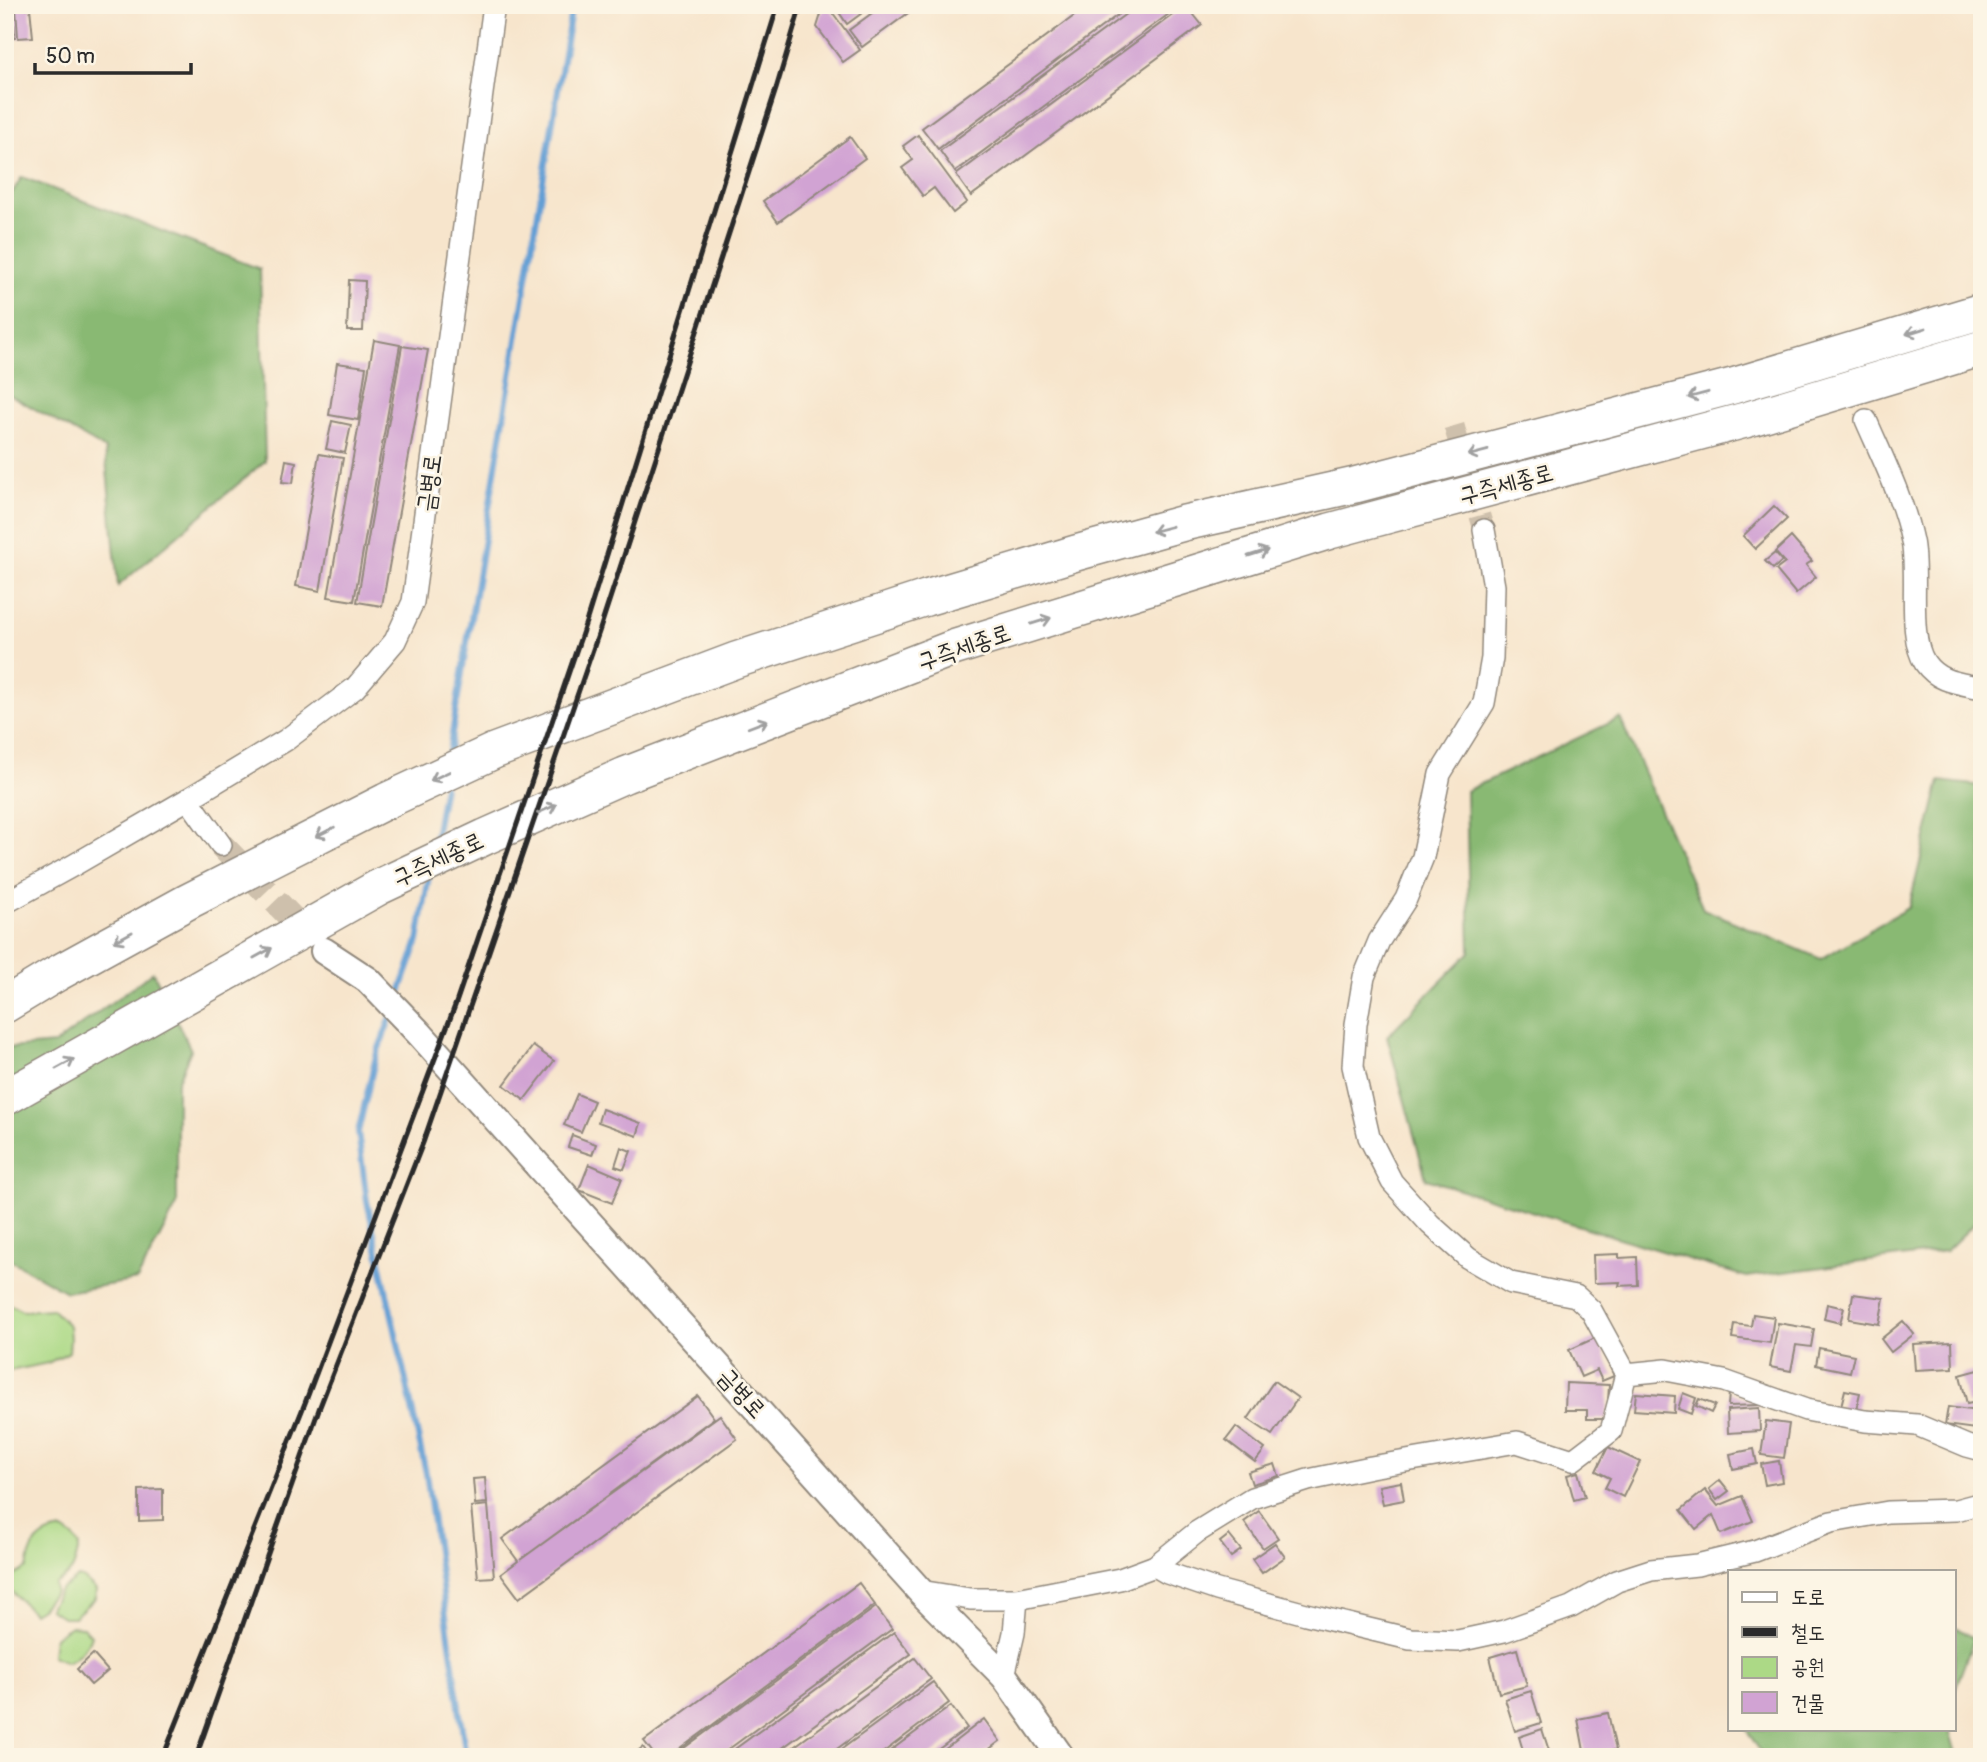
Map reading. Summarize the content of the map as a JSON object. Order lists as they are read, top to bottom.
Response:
{
  "streets": {
    "highway": ["구즉세종로"],
    "street": ["금병로"]
  },
  "legend": [
    "도로",
    "철도",
    "공원",
    "건물"
  ],
  "scale_bar": "50 m"
}
